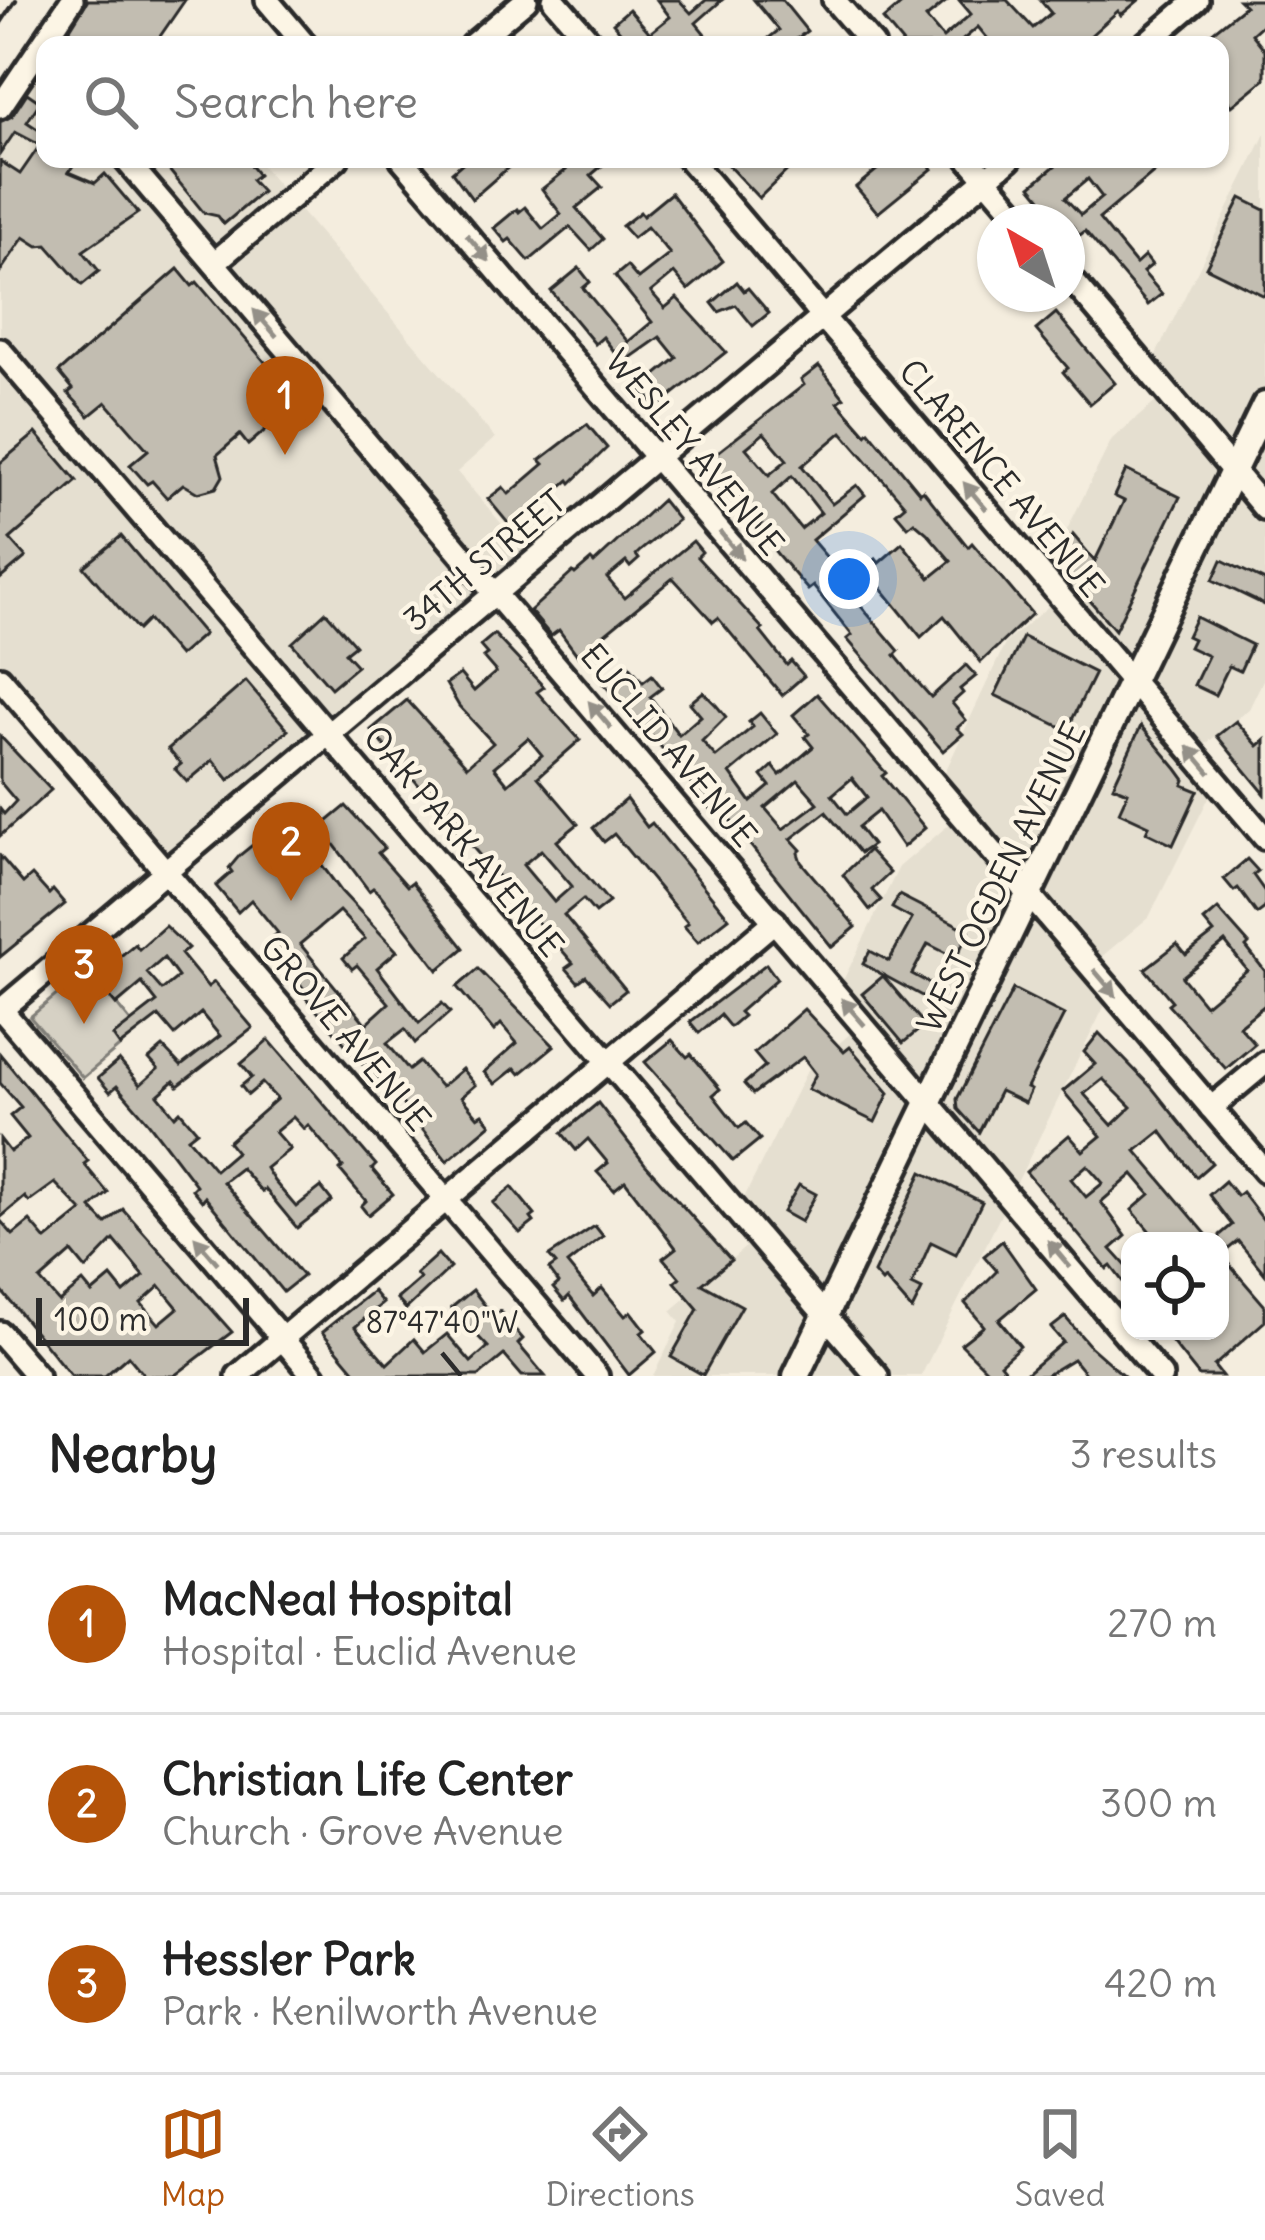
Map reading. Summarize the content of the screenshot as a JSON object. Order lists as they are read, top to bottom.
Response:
{
  "streets": {
    "main road": ["WEST OGDEN AVENUE"],
    "street": [
      "WESLEY AVENUE",
      "CLARENCE AVENUE",
      "34TH STREET",
      "EUCLID AVENUE",
      "OAK PARK AVENUE",
      "GROVE AVENUE"
    ]
  },
  "crossings": [
    ["WESLEY AVENUE", "34TH STREET"],
    ["WESLEY AVENUE", "WEST OGDEN AVENUE"],
    ["CLARENCE AVENUE", "34TH STREET"],
    ["CLARENCE AVENUE", "WEST OGDEN AVENUE"],
    ["34TH STREET", "EUCLID AVENUE"],
    ["34TH STREET", "OAK PARK AVENUE"],
    ["34TH STREET", "GROVE AVENUE"],
    ["EUCLID AVENUE", "WEST OGDEN AVENUE"],
    ["OAK PARK AVENUE", "WEST OGDEN AVENUE"]
  ],
  "one_way": ["WESLEY AVENUE", "CLARENCE AVENUE", "EUCLID AVENUE"],
  "scale_bar": "100 m",
  "north": "top left",
  "page": {
    "search": "Search here",
    "pins": ["1", "2", "3"],
    "scale": "100 m",
    "heading": ["Nearby", "3 results"],
    "list": [
      {
        "mark": "1",
        "name": "MacNeal Hospital",
        "note": "Hospital · Euclid Avenue",
        "value": "270 m"
      },
      {
        "mark": "2",
        "name": "Christian Life Center",
        "note": "Church · Grove Avenue",
        "value": "300 m"
      },
      {
        "mark": "3",
        "name": "Hessler Park",
        "note": "Park · Kenilworth Avenue",
        "value": "420 m"
      }
    ],
    "nav": ["Map", "Directions", "Saved"]
  },
  "coordinates": ["87°47'40\"W"]
}
